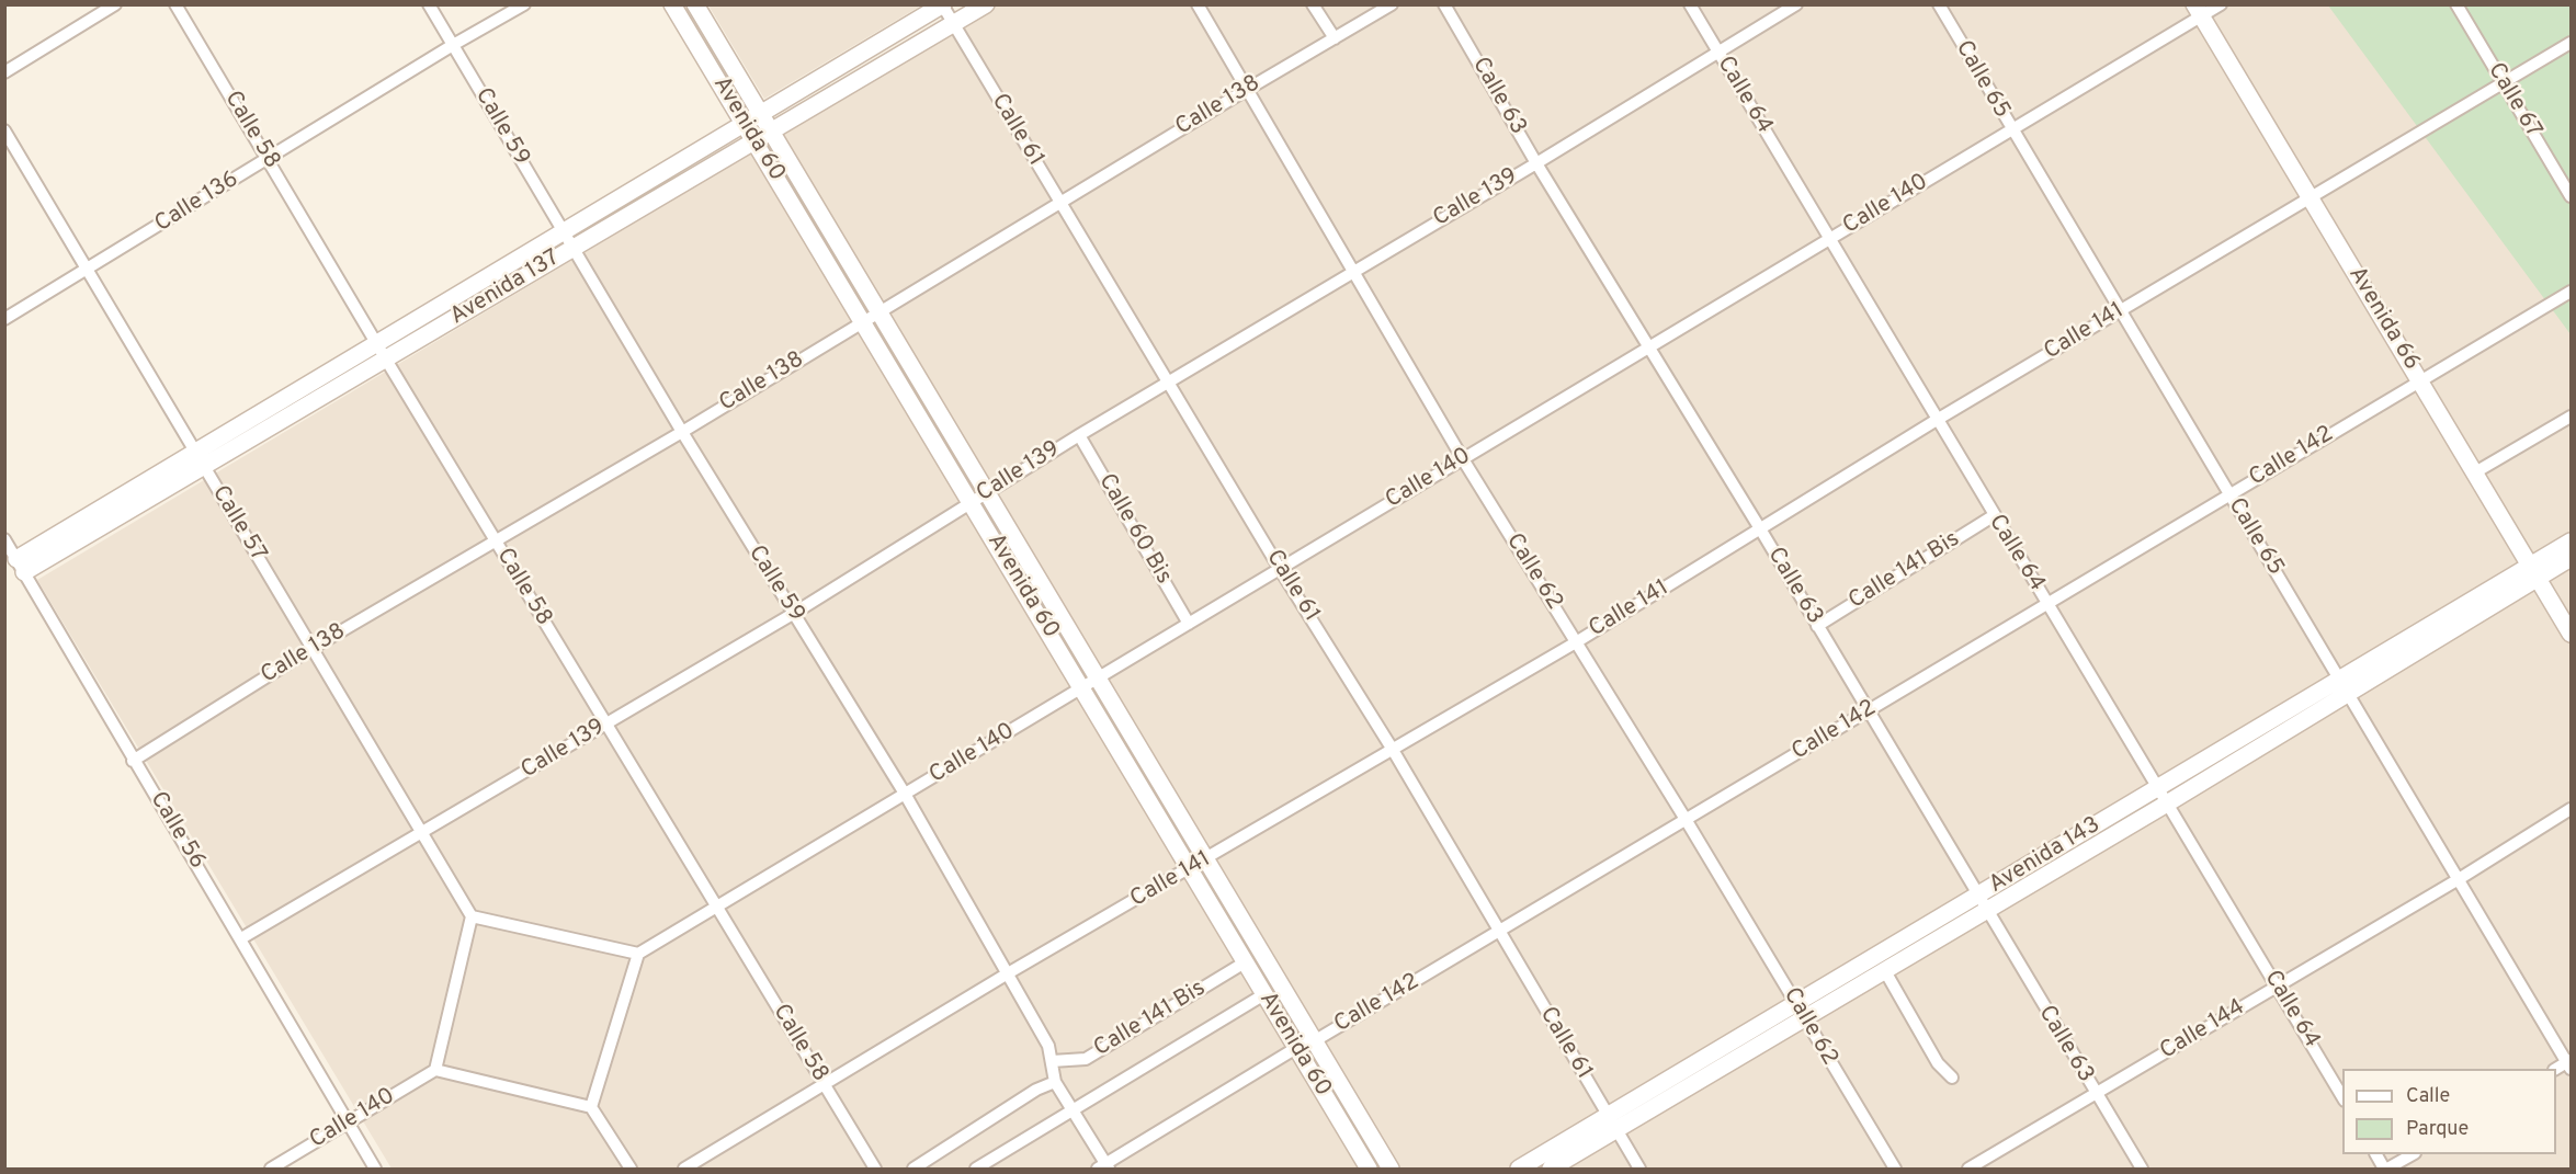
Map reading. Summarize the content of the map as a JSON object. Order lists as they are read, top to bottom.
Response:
{
  "streets": {
    "main road": [
      "Avenida 60",
      "Avenida 137",
      "Avenida 66",
      "Avenida 143"
    ],
    "street": [
      "Calle 65",
      "Calle 64",
      "Calle 63",
      "Calle 67",
      "Calle 138",
      "Calle 59",
      "Calle 58",
      "Calle 61",
      "Calle 139",
      "Calle 136",
      "Calle 140",
      "Calle 141",
      "Calle 142",
      "Calle 57",
      "Calle 60 Bis",
      "Calle 141 Bis",
      "Calle 62",
      "Calle 56",
      "Calle 144"
    ]
  },
  "crossings": [
    ["Calle 65", "Calle 140"],
    ["Calle 65", "Calle 141"],
    ["Calle 65", "Calle 142"],
    ["Calle 65", "Avenida 143"],
    ["Calle 65", "Calle 144"],
    ["Calle 64", "Calle 139"],
    ["Calle 64", "Calle 140"],
    ["Calle 64", "Calle 141"],
    ["Calle 64", "Calle 142"],
    ["Calle 64", "Calle 141 Bis"],
    ["Calle 64", "Avenida 143"],
    ["Calle 64", "Calle 144"],
    ["Calle 63", "Calle 139"],
    ["Calle 63", "Calle 140"],
    ["Calle 63", "Calle 141"],
    ["Calle 63", "Calle 142"],
    ["Calle 63", "Calle 141 Bis"],
    ["Calle 63", "Avenida 143"],
    ["Calle 63", "Calle 144"],
    ["Calle 67", "Calle 141"],
    ["Calle 138", "Calle 59"],
    ["Calle 138", "Avenida 60"],
    ["Calle 138", "Calle 58"],
    ["Calle 138", "Calle 61"],
    ["Calle 138", "Calle 57"],
    ["Calle 138", "Calle 62"],
    ["Calle 138", "Calle 56"],
    ["Calle 59", "Calle 139"],
    ["Calle 59", "Calle 136"],
    ["Calle 59", "Calle 140"],
    ["Calle 59", "Avenida 137"],
    ["Calle 59", "Calle 141"],
    ["Calle 59", "Calle 142"],
    ["Calle 59", "Calle 141 Bis"],
    ["Avenida 60", "Calle 139"],
    ["Avenida 60", "Calle 140"],
    ["Avenida 60", "Avenida 137"],
    ["Avenida 60", "Calle 141"],
    ["Avenida 60", "Calle 142"],
    ["Avenida 60", "Calle 141 Bis"],
    ["Calle 58", "Calle 139"],
    ["Calle 58", "Calle 136"],
    ["Calle 58", "Calle 140"],
    ["Calle 58", "Avenida 137"],
    ["Calle 58", "Calle 141"],
    ["Calle 61", "Calle 139"],
    ["Calle 61", "Calle 140"],
    ["Calle 61", "Avenida 137"],
    ["Calle 61", "Calle 141"],
    ["Calle 61", "Calle 142"],
    ["Calle 61", "Avenida 143"],
    ["Calle 139", "Calle 57"],
    ["Calle 139", "Calle 60 Bis"],
    ["Calle 139", "Calle 62"],
    ["Calle 139", "Calle 56"],
    ["Calle 136", "Calle 57"],
    ["Calle 140", "Avenida 66"],
    ["Calle 140", "Calle 60 Bis"],
    ["Calle 140", "Calle 62"],
    ["Calle 140", "Calle 56"],
    ["Avenida 137", "Calle 57"],
    ["Avenida 137", "Calle 56"],
    ["Avenida 66", "Calle 141"],
    ["Avenida 66", "Calle 142"],
    ["Avenida 66", "Avenida 143"],
    ["Calle 141", "Calle 62"],
    ["Calle 142", "Calle 62"],
    ["Calle 62", "Avenida 143"]
  ],
  "legend": ["Calle", "Parque"]
}
